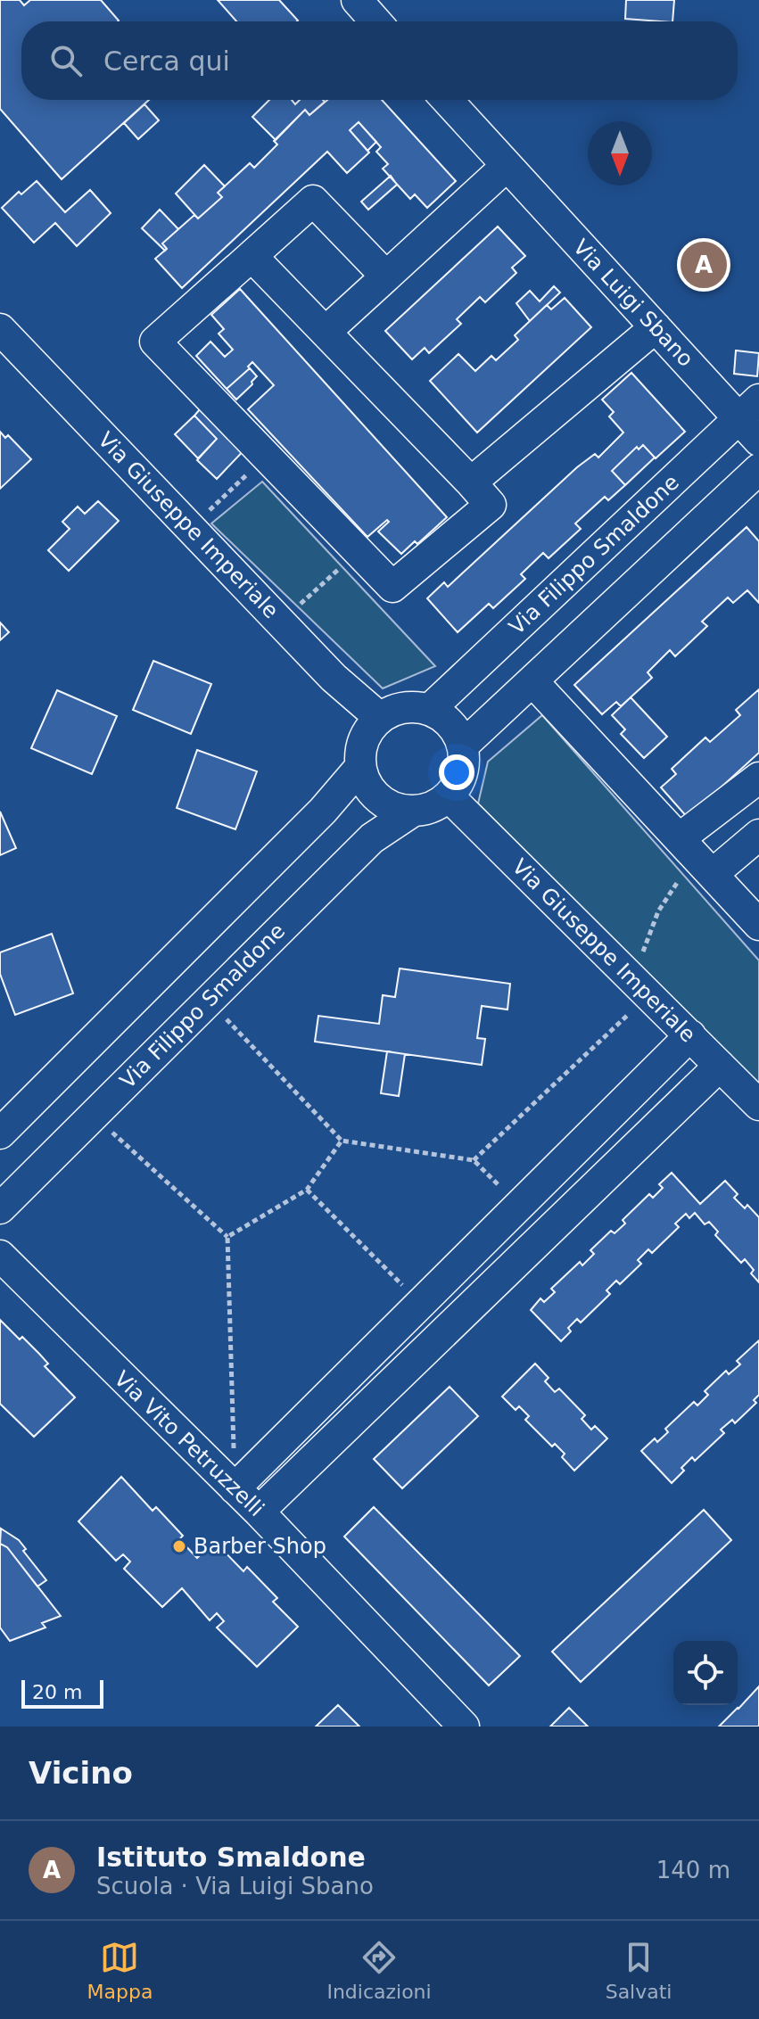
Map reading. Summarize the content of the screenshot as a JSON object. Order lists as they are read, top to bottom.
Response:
{
  "streets": {
    "street": [
      "Via Luigi Sbano",
      "Via Giuseppe Imperiale",
      "Via Filippo Smaldone",
      "Via Vito Petruzzelli"
    ]
  },
  "crossings": [
    ["Via Luigi Sbano", "Via Filippo Smaldone"],
    ["Via Giuseppe Imperiale", "Via Filippo Smaldone"]
  ],
  "places": ["Barber Shop"],
  "scale_bar": "20 m",
  "north": "bottom",
  "page": {
    "search": "Cerca qui",
    "pins": "A",
    "scale": "20 m",
    "heading": "Vicino",
    "list": [
      {
        "mark": "A",
        "name": "Istituto Smaldone",
        "note": "Scuola · Via Luigi Sbano",
        "value": "140 m"
      }
    ],
    "nav": ["Mappa", "Indicazioni", "Salvati"]
  }
}
